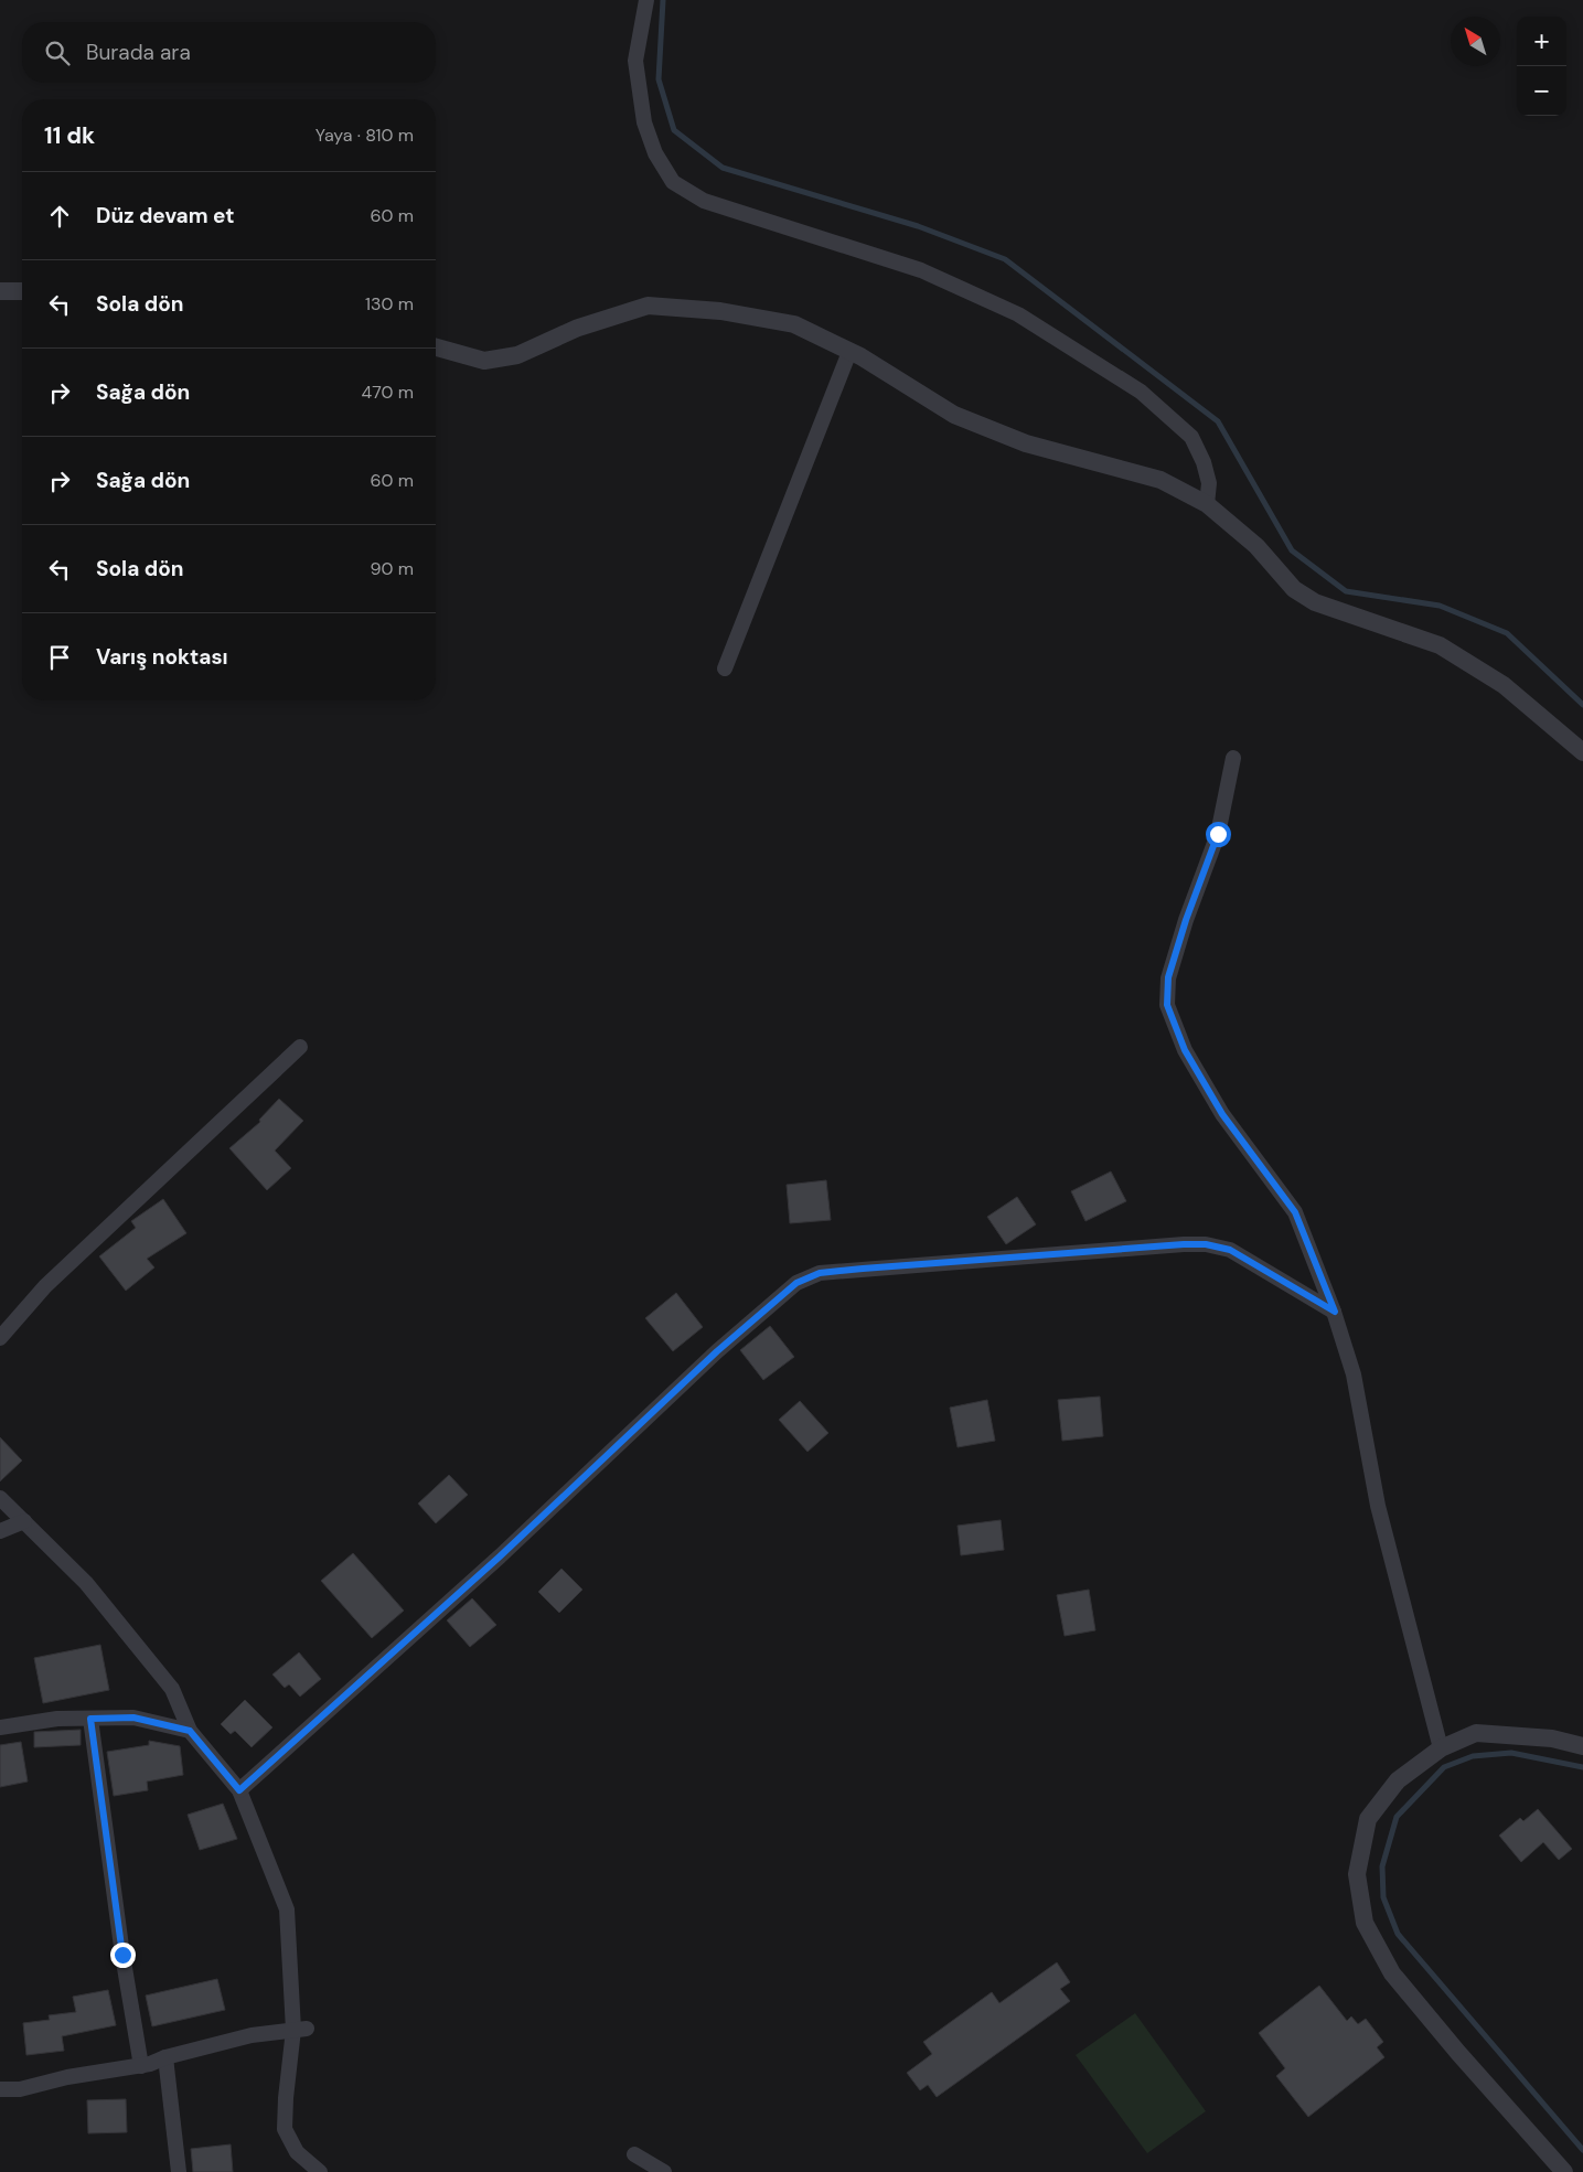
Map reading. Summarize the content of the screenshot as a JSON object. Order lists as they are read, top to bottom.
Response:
{
  "north": "top left",
  "page": {
    "map_buttons": ["+", "−"],
    "search": "Burada ara",
    "heading": ["11 dk", "Yaya · 810 m"],
    "list": [
      ["Düz devam et", "60 m"],
      ["Sola dön", "130 m"],
      ["Sağa dön", "470 m"],
      ["Sağa dön", "60 m"],
      ["Sola dön", "90 m"],
      "Varış noktası"
    ]
  }
}
